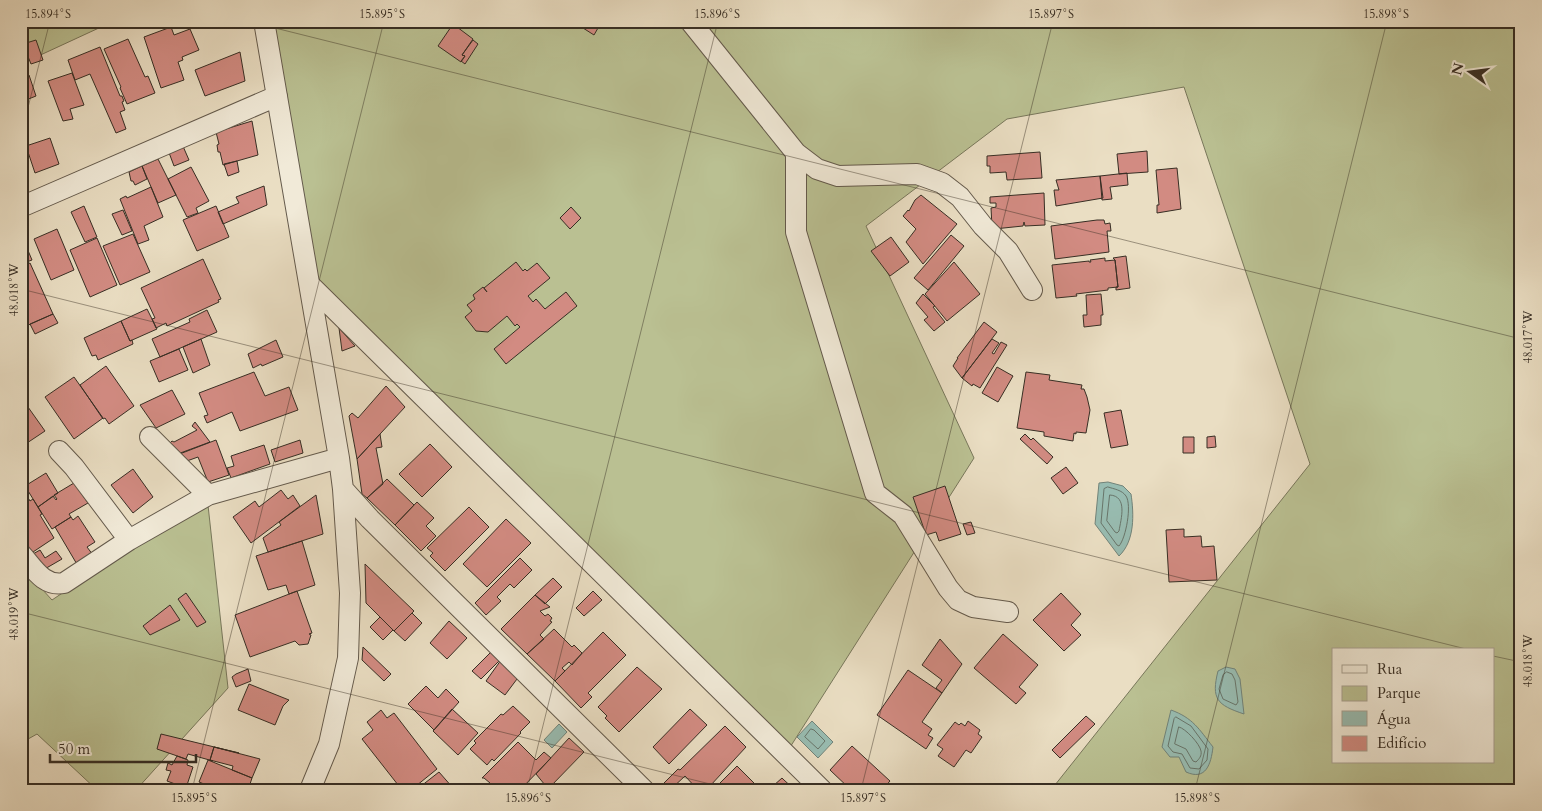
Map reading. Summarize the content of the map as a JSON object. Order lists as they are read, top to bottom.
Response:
{
  "legend": [
    "Rua",
    "Parque",
    "Água",
    "Edifício"
  ],
  "scale_bar": "50 m",
  "north": "left",
  "coordinates": [
    "15.894°S",
    "15.895°S",
    "15.896°S",
    "15.897°S",
    "15.898°S",
    "48.018°W",
    "48.017°W",
    "48.019°W"
  ]
}
